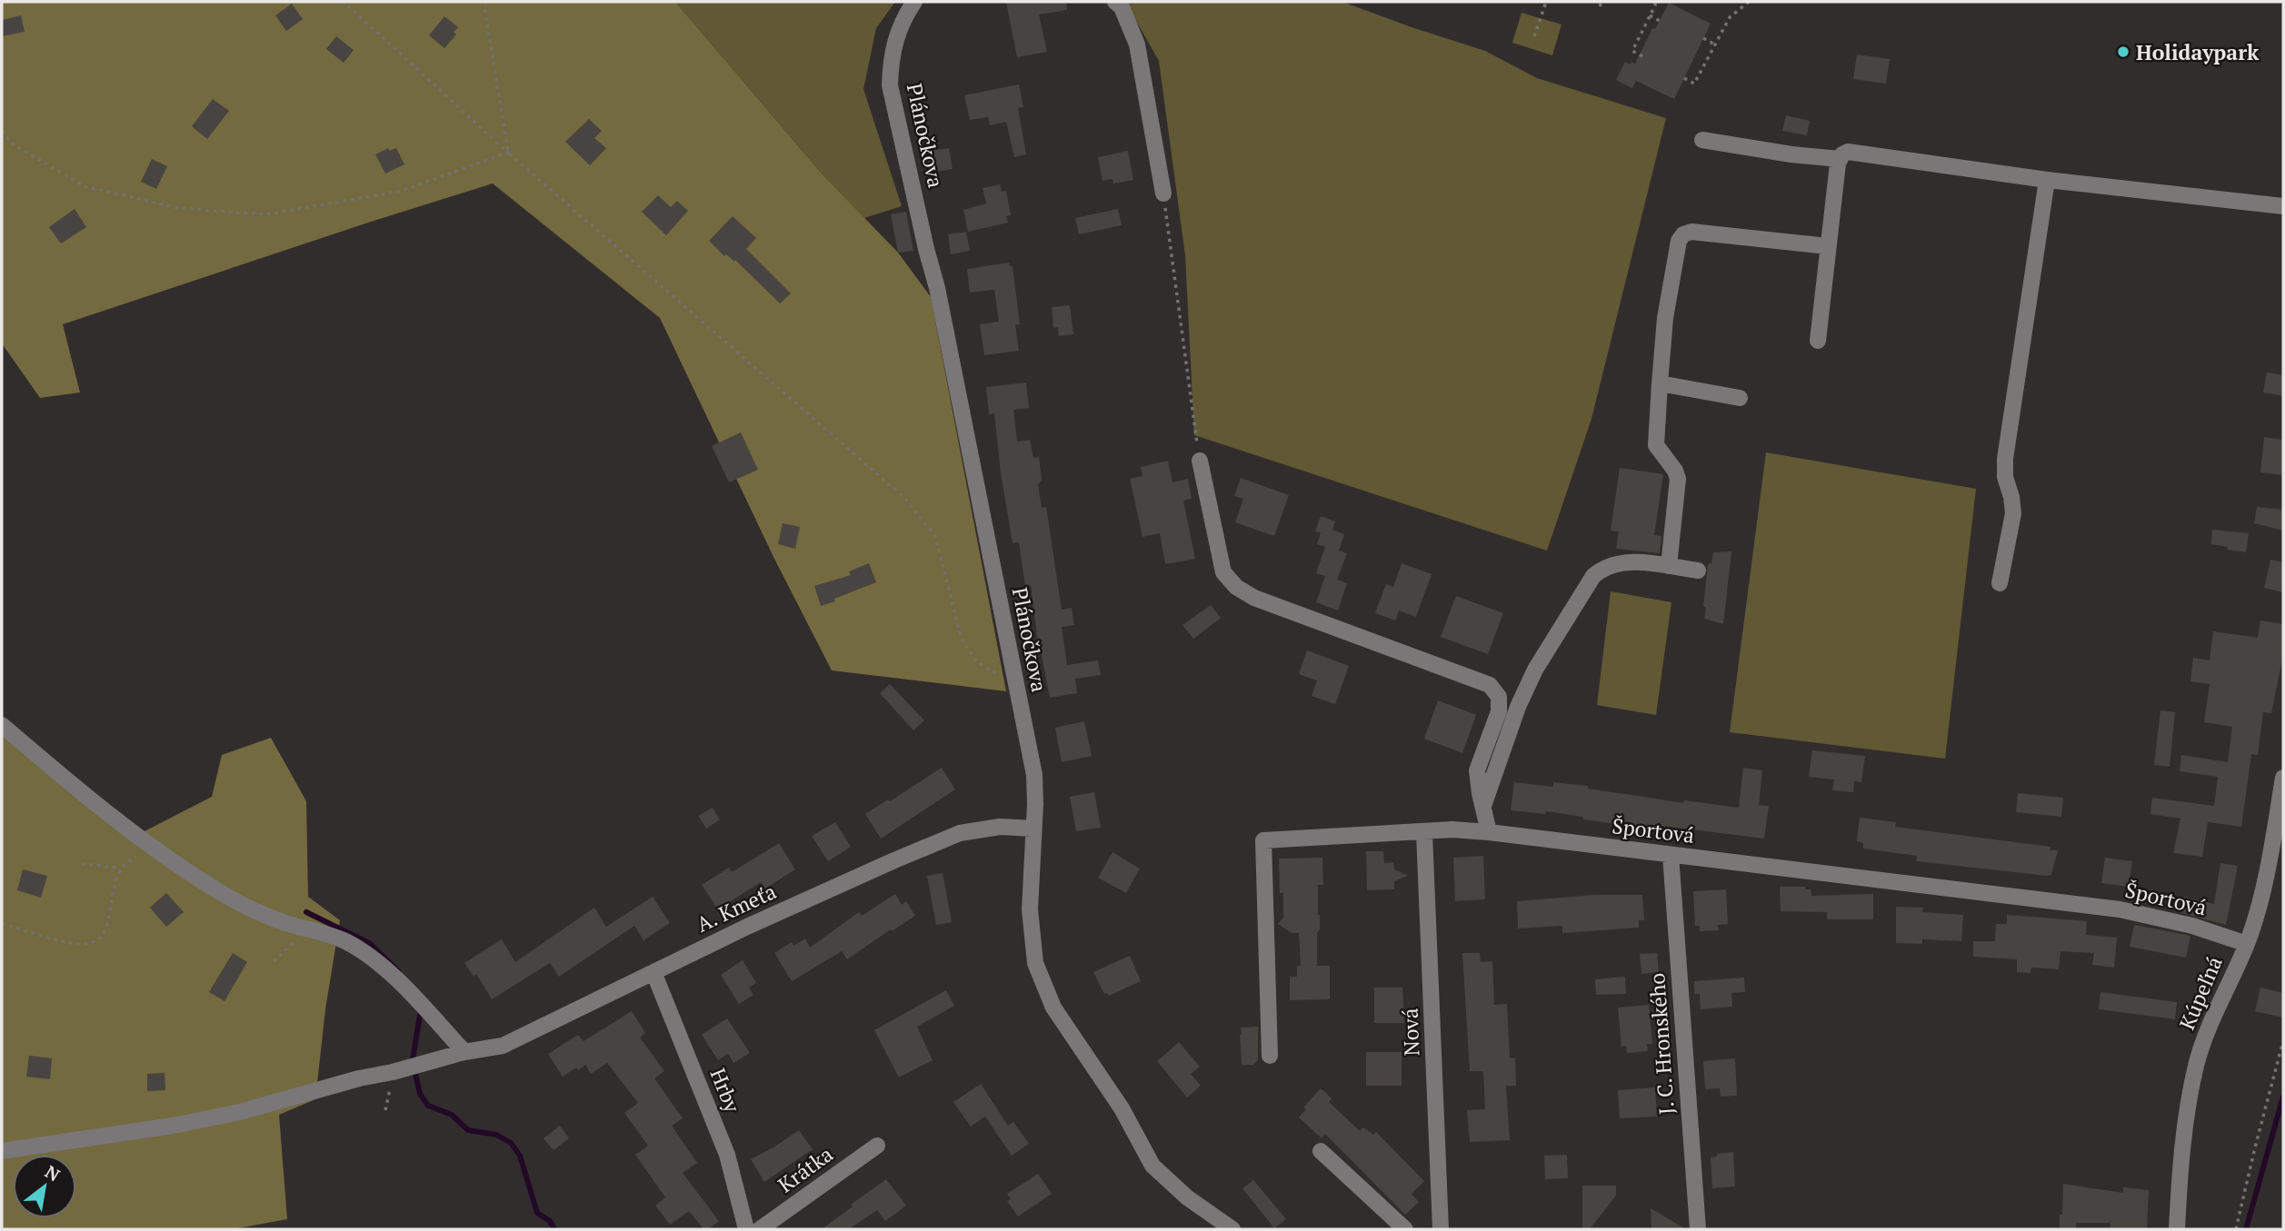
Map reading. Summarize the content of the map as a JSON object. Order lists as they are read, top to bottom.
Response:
{
  "streets": {
    "street": [
      "Plánočkova",
      "Športová",
      "A. Kmeťa",
      "Kúpeľná",
      "Nová",
      "J. C. Hronského",
      "Hrby",
      "Krátka"
    ]
  },
  "crossings": [
    ["Plánočkova", "A. Kmeťa"],
    ["Športová", "Kúpeľná"],
    ["Športová", "Nová"],
    ["Športová", "J. C. Hronského"],
    ["A. Kmeťa", "Hrby"]
  ],
  "places": ["Holidaypark"],
  "north": "top right"
}
